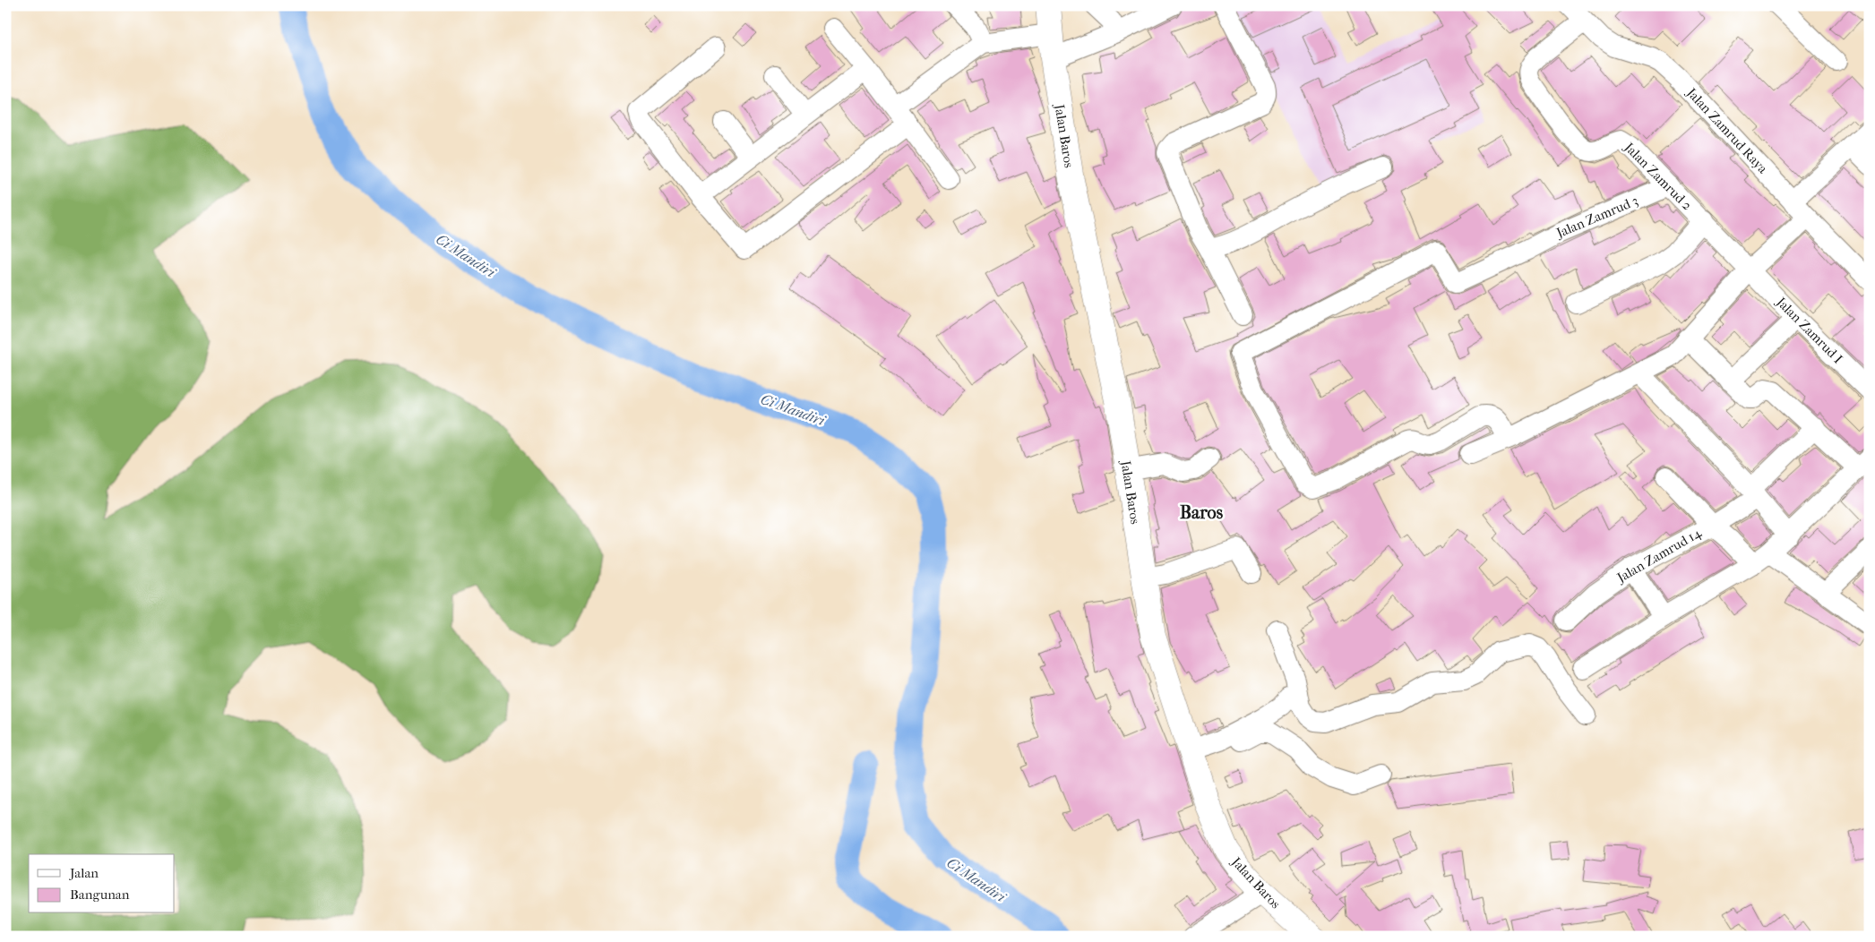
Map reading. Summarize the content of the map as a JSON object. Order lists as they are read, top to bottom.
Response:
{
  "streets": {
    "main road": ["Jalan Baros"],
    "street": [
      "Jalan Zamrud Raya",
      "Jalan Zamrud 2",
      "Jalan Zamrud 3",
      "Jalan Zamrud I",
      "Jalan Zamrud 14"
    ]
  },
  "crossings": [
    ["Jalan Zamrud Raya", "Jalan Zamrud 2"],
    ["Jalan Zamrud 2", "Jalan Zamrud 3"],
    ["Jalan Zamrud 2", "Jalan Zamrud I"]
  ],
  "districts": ["Baros"],
  "water": ["Ci Mandiri"],
  "legend": ["Jalan", "Bangunan"]
}
